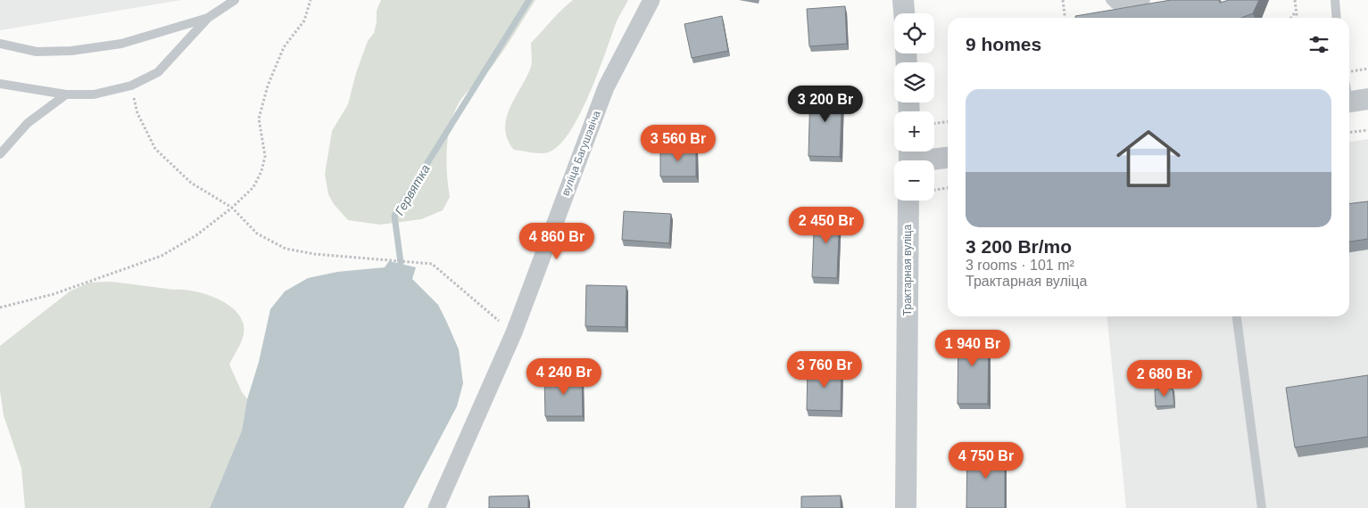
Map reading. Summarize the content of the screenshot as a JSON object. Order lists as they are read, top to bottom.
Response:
{
  "streets": {
    "street": ["вуліца Багушэвіча", "Трактарная вуліца"]
  },
  "water": ["Гервятка"],
  "page": {
    "map_buttons": ["+", "−"],
    "heading": "9 homes",
    "list": [
      {
        "name": "3 200 Br/mo",
        "note": "3 rooms · 101 m² · Трактарная вуліца"
      }
    ],
    "price": [
      "3 200 Br",
      "3 560 Br",
      "2 450 Br",
      "4 860 Br",
      "1 940 Br",
      "3 760 Br",
      "4 240 Br",
      "2 680 Br",
      "4 750 Br"
    ]
  }
}
